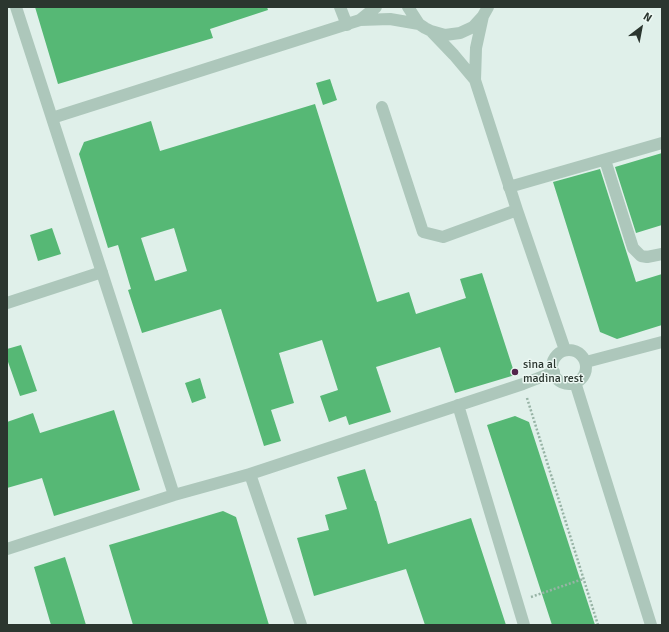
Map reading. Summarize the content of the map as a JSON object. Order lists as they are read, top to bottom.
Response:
{
  "places": ["sina al madina rest"],
  "north": "top right"
}
